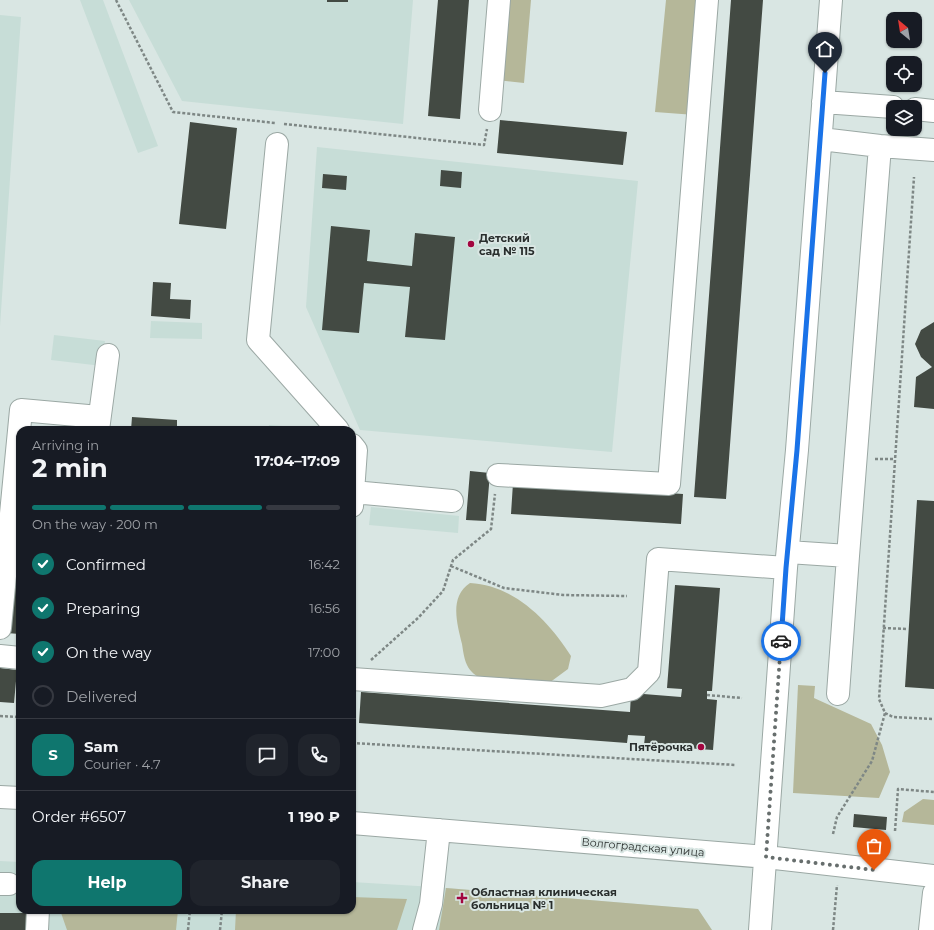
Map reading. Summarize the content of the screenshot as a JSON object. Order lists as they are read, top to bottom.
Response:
{
  "streets": {
    "street": ["Волгоградская улица"]
  },
  "places": {
    "other": ["Детский сад № 115", "Пятёрочка"],
    "health": ["Областная клиническая больница № 1"]
  },
  "north": "top left",
  "page": {
    "heading": ["2 min", "Arriving in", "17:04–17:09"],
    "panel": [
      "Sam",
      "Courier · 4.7",
      "Order #6507",
      "1 190 ₽"
    ],
    "bar": "On the way · 200 m",
    "list": [
      ["Confirmed", "16:42"],
      ["Preparing", "16:56"],
      ["On the way", "17:00"],
      "Delivered"
    ],
    "round": "S",
    "buttons": ["Help", "Share"]
  }
}
